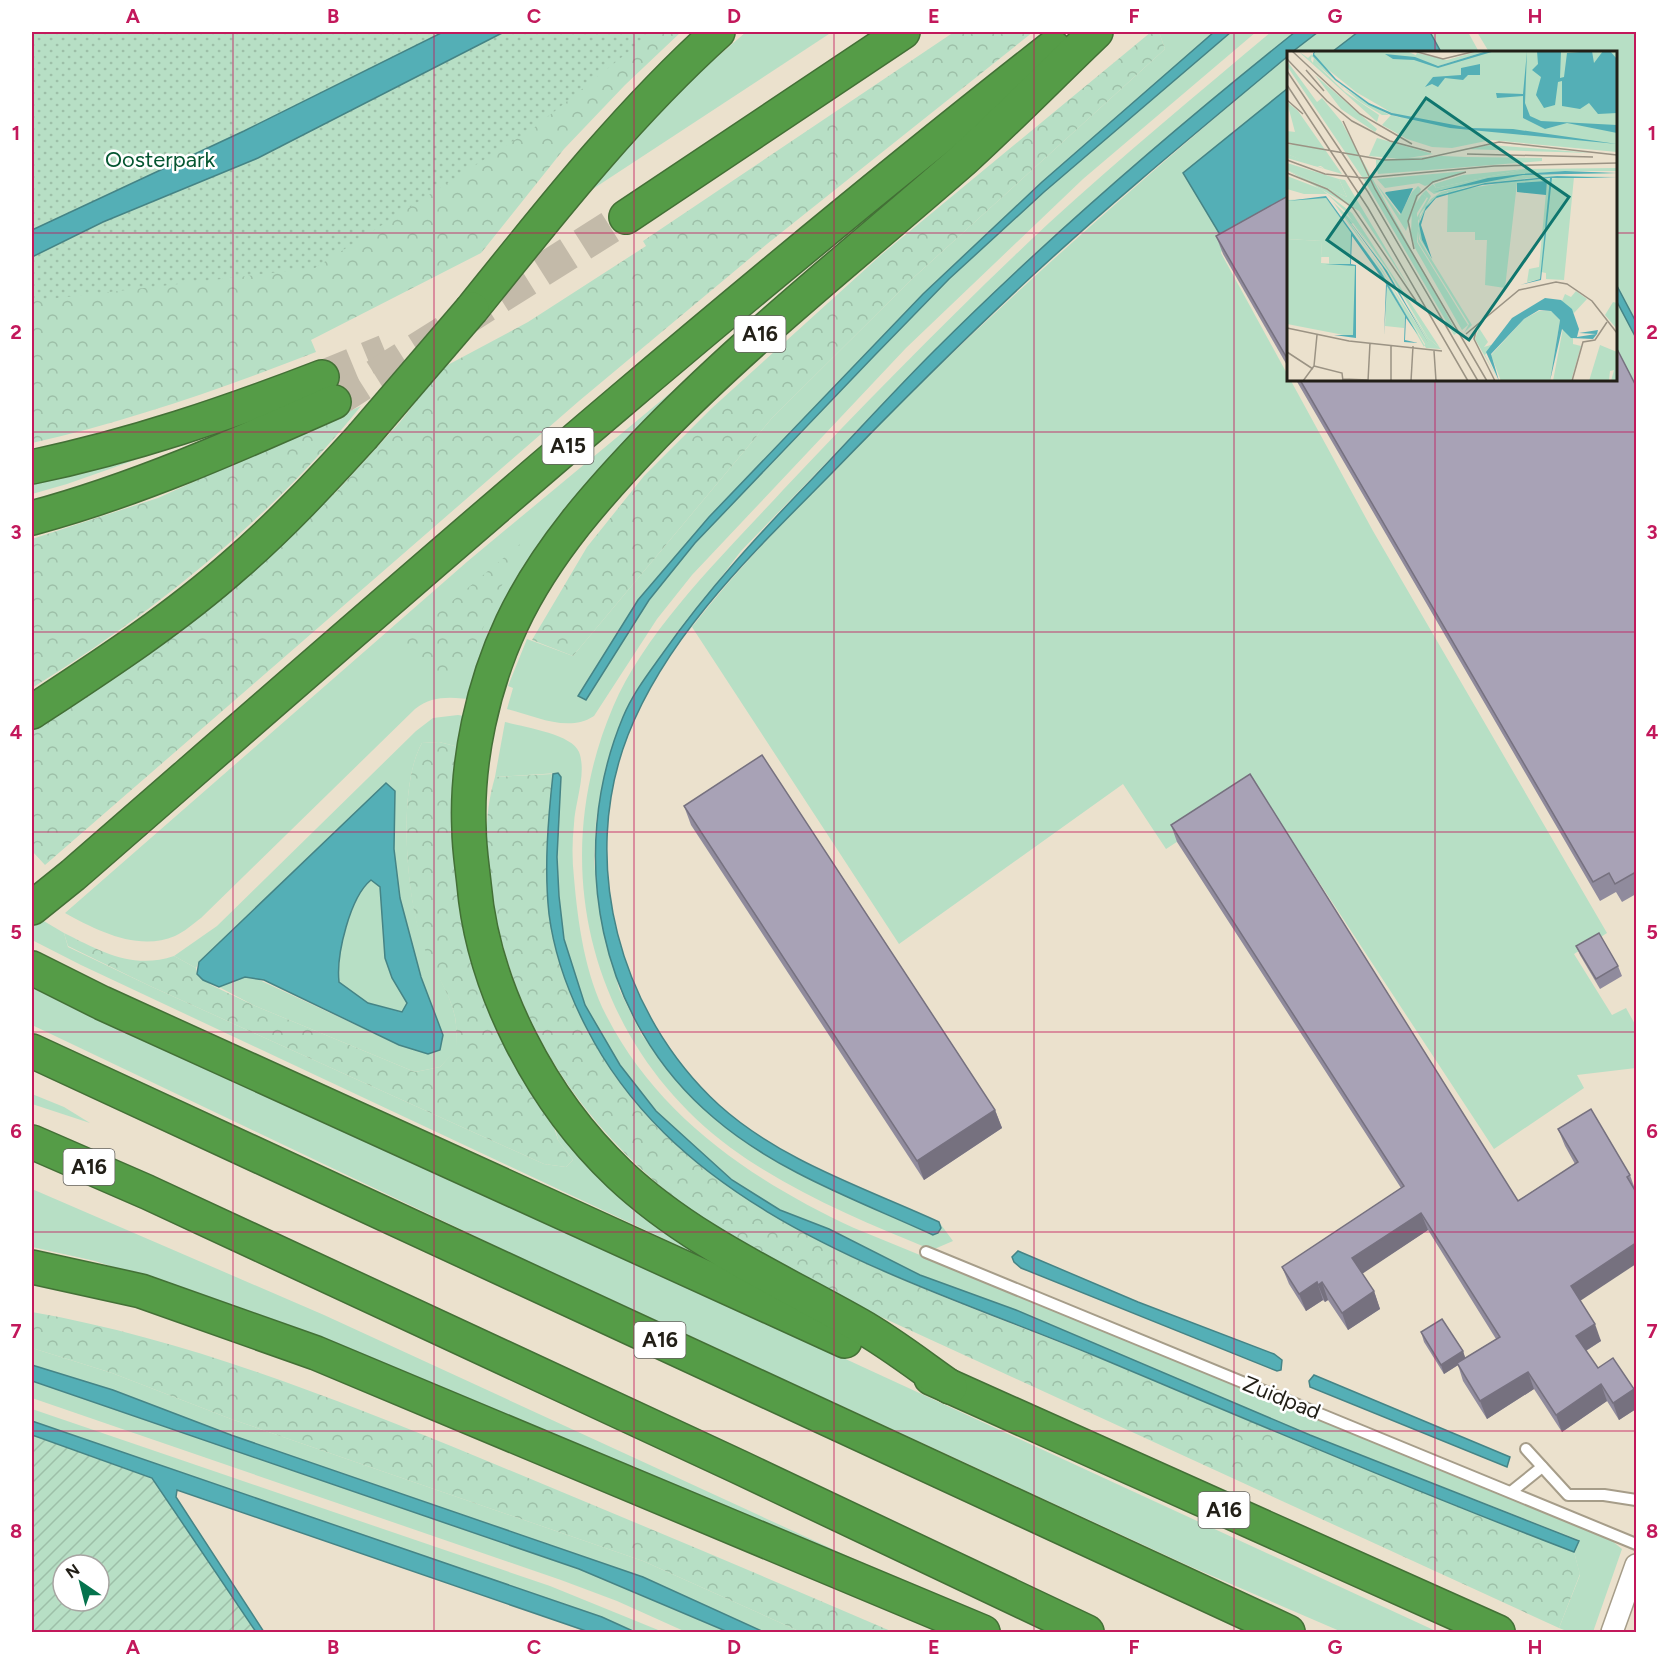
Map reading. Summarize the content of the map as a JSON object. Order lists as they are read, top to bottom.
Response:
{
  "streets": {
    "highway": ["A16", "A15"],
    "lane": ["Zuidpad"]
  },
  "parks": ["Oosterpark"],
  "north": "top left",
  "grid": {
    "columns": [
      "A",
      "B",
      "C",
      "D",
      "E",
      "F",
      "G",
      "H"
    ],
    "rows": [
      "1",
      "2",
      "3",
      "4",
      "5",
      "6",
      "7",
      "8"
    ]
  }
}
